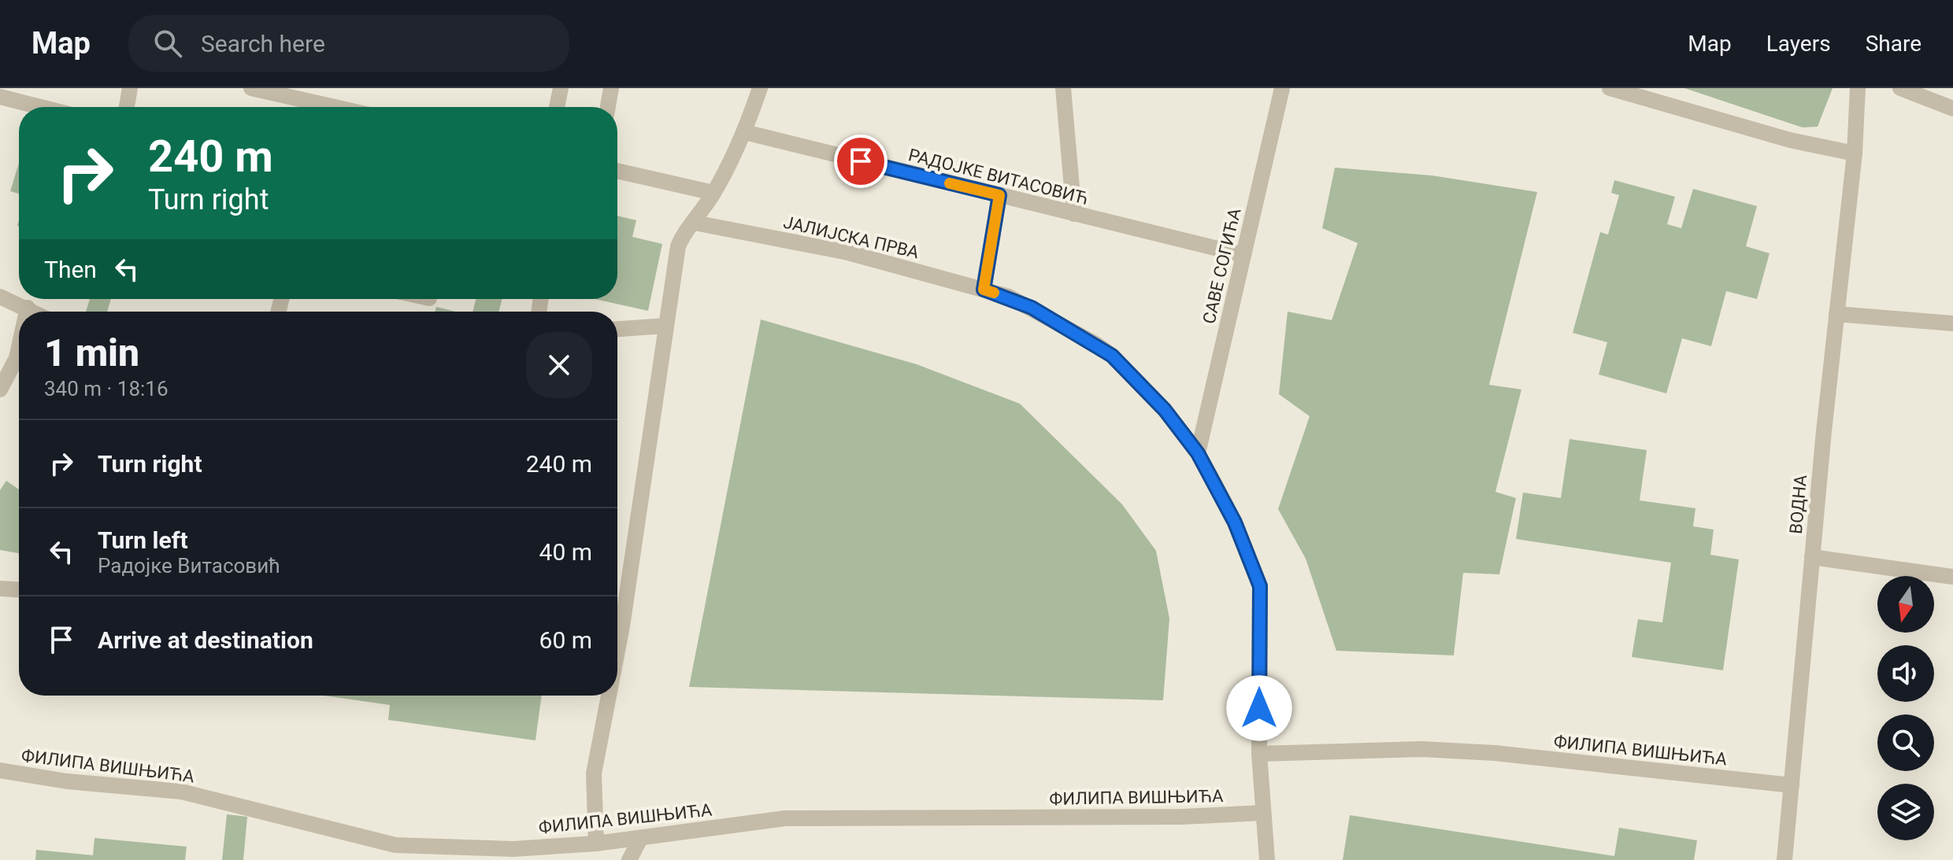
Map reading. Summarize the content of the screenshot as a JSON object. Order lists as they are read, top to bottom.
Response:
{
  "streets": {
    "street": [
      "РАДОЈКЕ ВИТАСОВИЋ",
      "ЈАЛИЈСКА ПРВА",
      "САВЕ СОГИЋА",
      "ВОДНА",
      "ФИЛИПА ВИШЊИЋА"
    ]
  },
  "crossings": [
    ["РАДОЈКЕ ВИТАСОВИЋ", "САВЕ СОГИЋА"],
    ["ЈАЛИЈСКА ПРВА", "САВЕ СОГИЋА"],
    ["ЈАЛИЈСКА ПРВА", "ФИЛИПА ВИШЊИЋА"],
    ["ВОДНА", "ФИЛИПА ВИШЊИЋА"]
  ],
  "north": "bottom",
  "page": {
    "header": "Map",
    "search": "Search here",
    "nav": ["Map", "Layers", "Share"],
    "turn": ["240 m", "Turn right"],
    "then": "Then",
    "heading": ["1 min", "340 m · 18:16"],
    "list": [
      {
        "name": "Turn right",
        "value": "240 m"
      },
      {
        "name": "Turn left",
        "note": "Радојке Витасовић",
        "value": "40 m"
      },
      {
        "name": "Arrive at destination",
        "value": "60 m"
      }
    ]
  }
}
